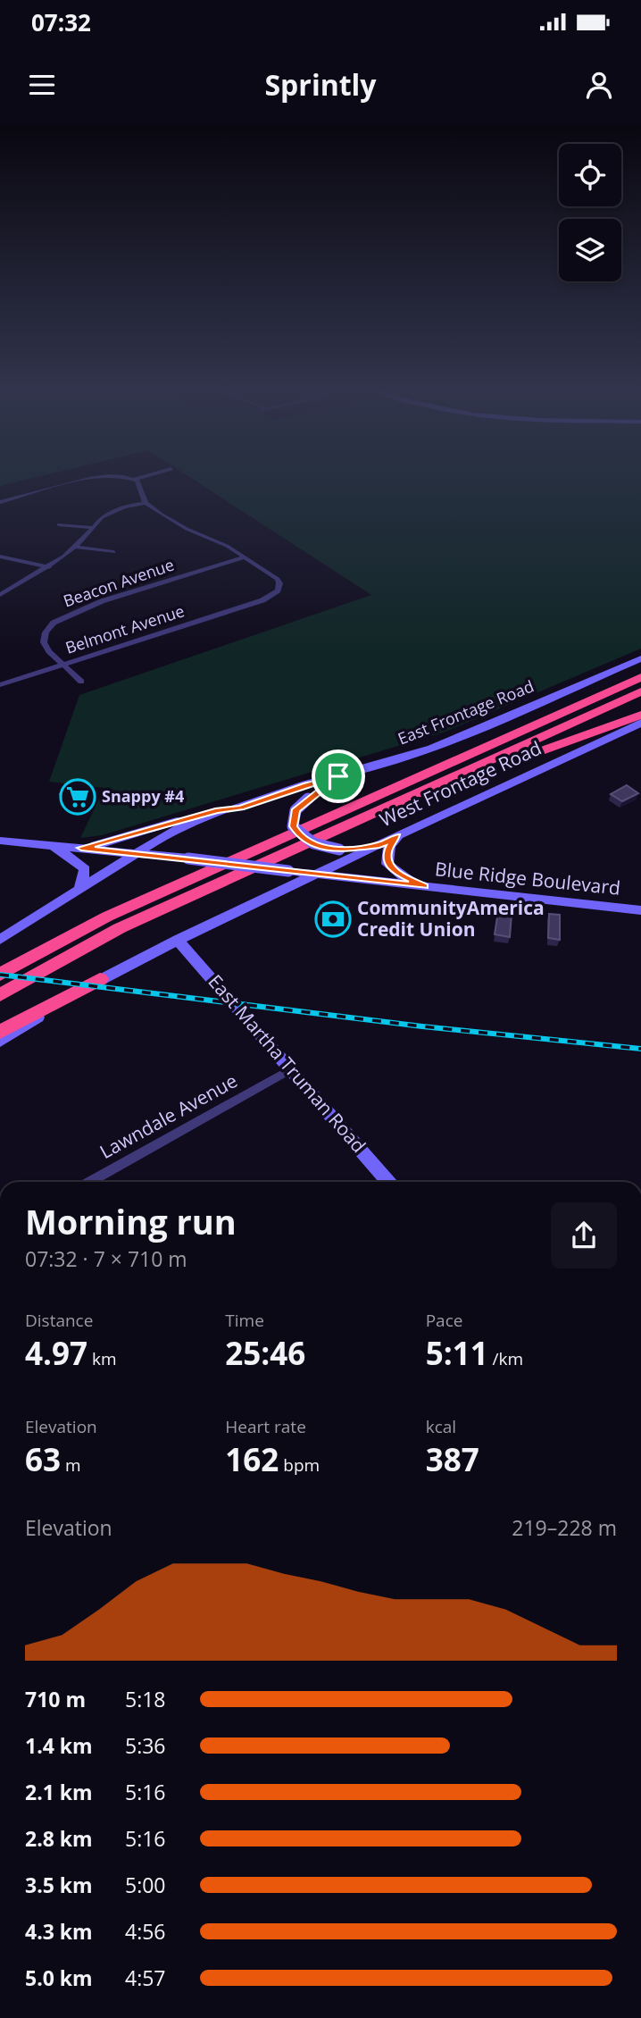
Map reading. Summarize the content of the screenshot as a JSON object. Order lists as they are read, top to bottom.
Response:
{
  "streets": {
    "street": [
      "Beacon Avenue",
      "Belmont Avenue",
      "East Frontage Road",
      "West Frontage Road",
      "Blue Ridge Boulevard",
      "East Martha Truman Road",
      "Lawndale Avenue"
    ]
  },
  "crossings": [
    ["Beacon Avenue", "Belmont Avenue"],
    ["East Frontage Road", "Blue Ridge Boulevard"],
    ["West Frontage Road", "Blue Ridge Boulevard"],
    ["West Frontage Road", "East Martha Truman Road"],
    ["East Martha Truman Road", "Lawndale Avenue"]
  ],
  "places": {
    "supermarket": ["Snappy #4"],
    "bank": ["CommunityAmerica Credit Union"]
  },
  "page": {
    "status": "07:32",
    "header": "Sprintly",
    "heading": ["Morning run", "07:32 · 7 × 710 m"],
    "stats": [
      ["Distance", "4.97 km"],
      ["Time", "25:46"],
      ["Pace", "5:11 /km"],
      ["Elevation", "63 m"],
      ["Heart rate", "162 bpm"],
      ["kcal", "387"]
    ],
    "chart": ["Elevation", "219–228 m"],
    "list": [
      {
        "name": "710 m",
        "note": "5:18"
      },
      {
        "name": "1.4 km",
        "note": "5:36"
      },
      {
        "name": "2.1 km",
        "note": "5:16"
      },
      {
        "name": "2.8 km",
        "note": "5:16"
      },
      {
        "name": "3.5 km",
        "note": "5:00"
      },
      {
        "name": "4.3 km",
        "note": "4:56"
      },
      {
        "name": "5.0 km",
        "note": "4:57"
      }
    ]
  }
}
